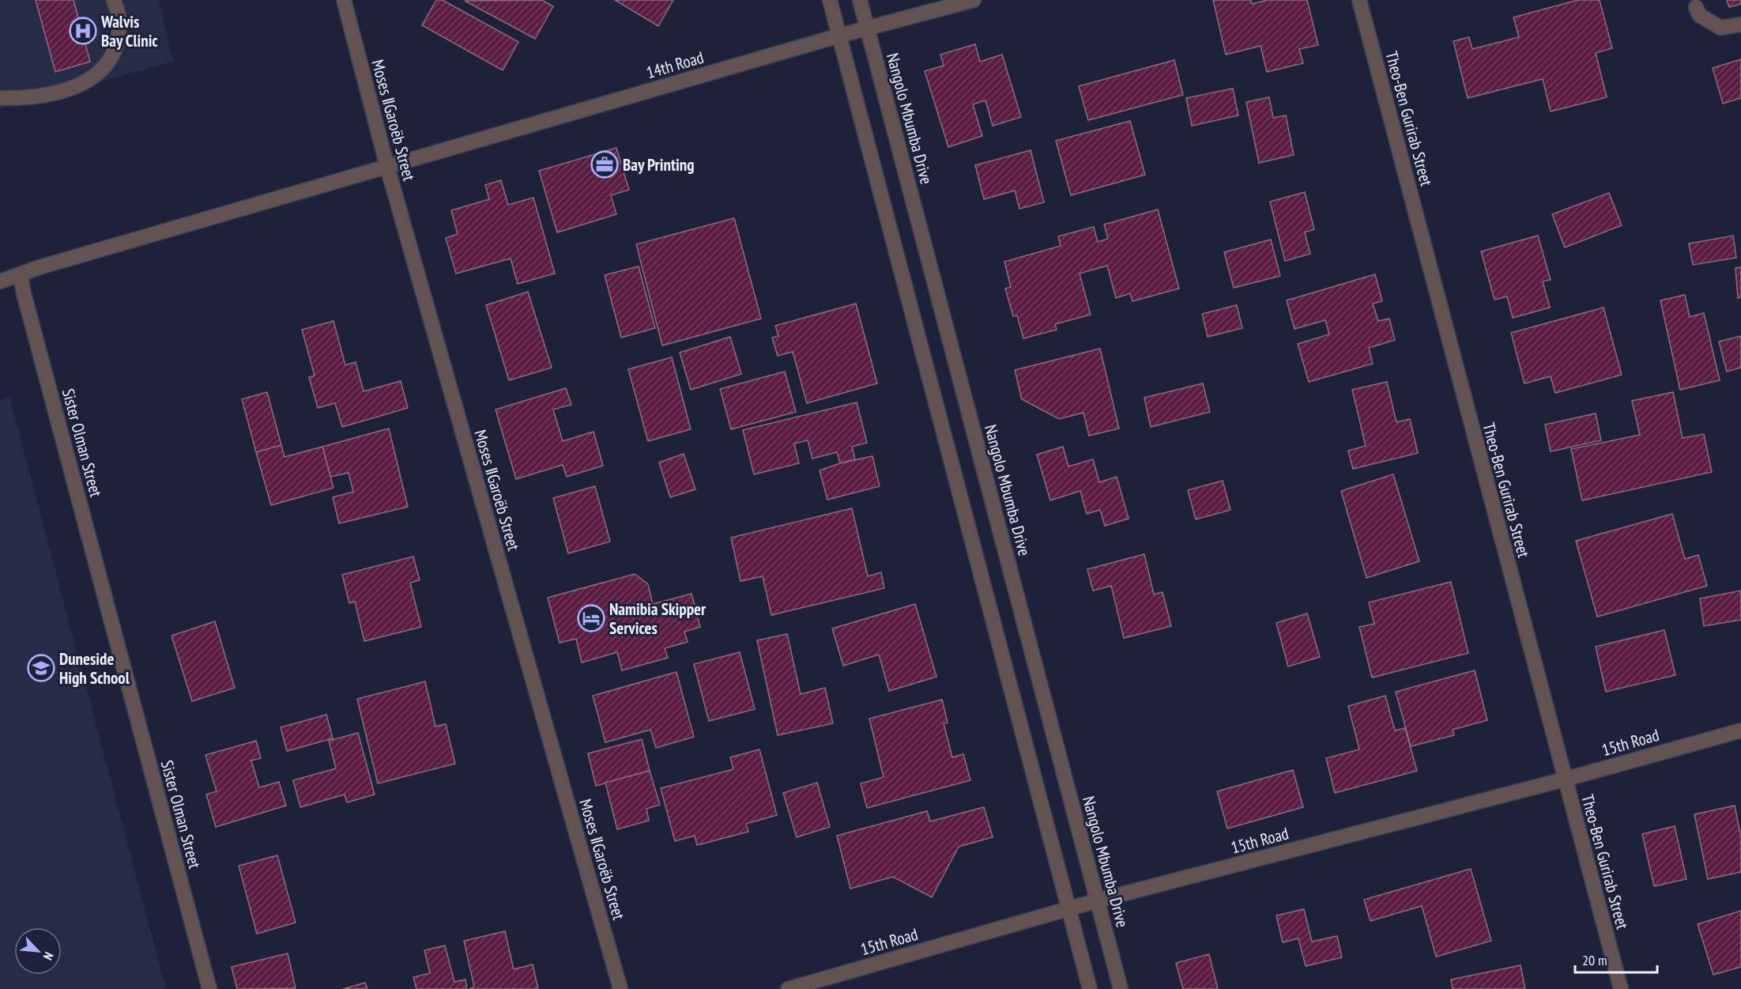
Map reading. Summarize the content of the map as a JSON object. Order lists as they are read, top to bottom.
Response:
{
  "streets": {
    "street": [
      "14th Road",
      "Nangolo Mbumba Drive",
      "Theo-Ben Gurirab Street",
      "Moses ǁGaroëb Street",
      "Sister Olman Street",
      "15th Road"
    ]
  },
  "crossings": [
    ["14th Road", "Nangolo Mbumba Drive"],
    ["14th Road", "Moses ǁGaroëb Street"],
    ["Nangolo Mbumba Drive", "15th Road"],
    ["Theo-Ben Gurirab Street", "15th Road"]
  ],
  "places": {
    "hospital": ["Walvis Bay Clinic"],
    "office": ["Bay Printing"],
    "hotel": ["Namibia Skipper Services"],
    "school or university": ["Duneside High School"]
  },
  "scale_bar": "20 m",
  "north": "bottom right"
}
